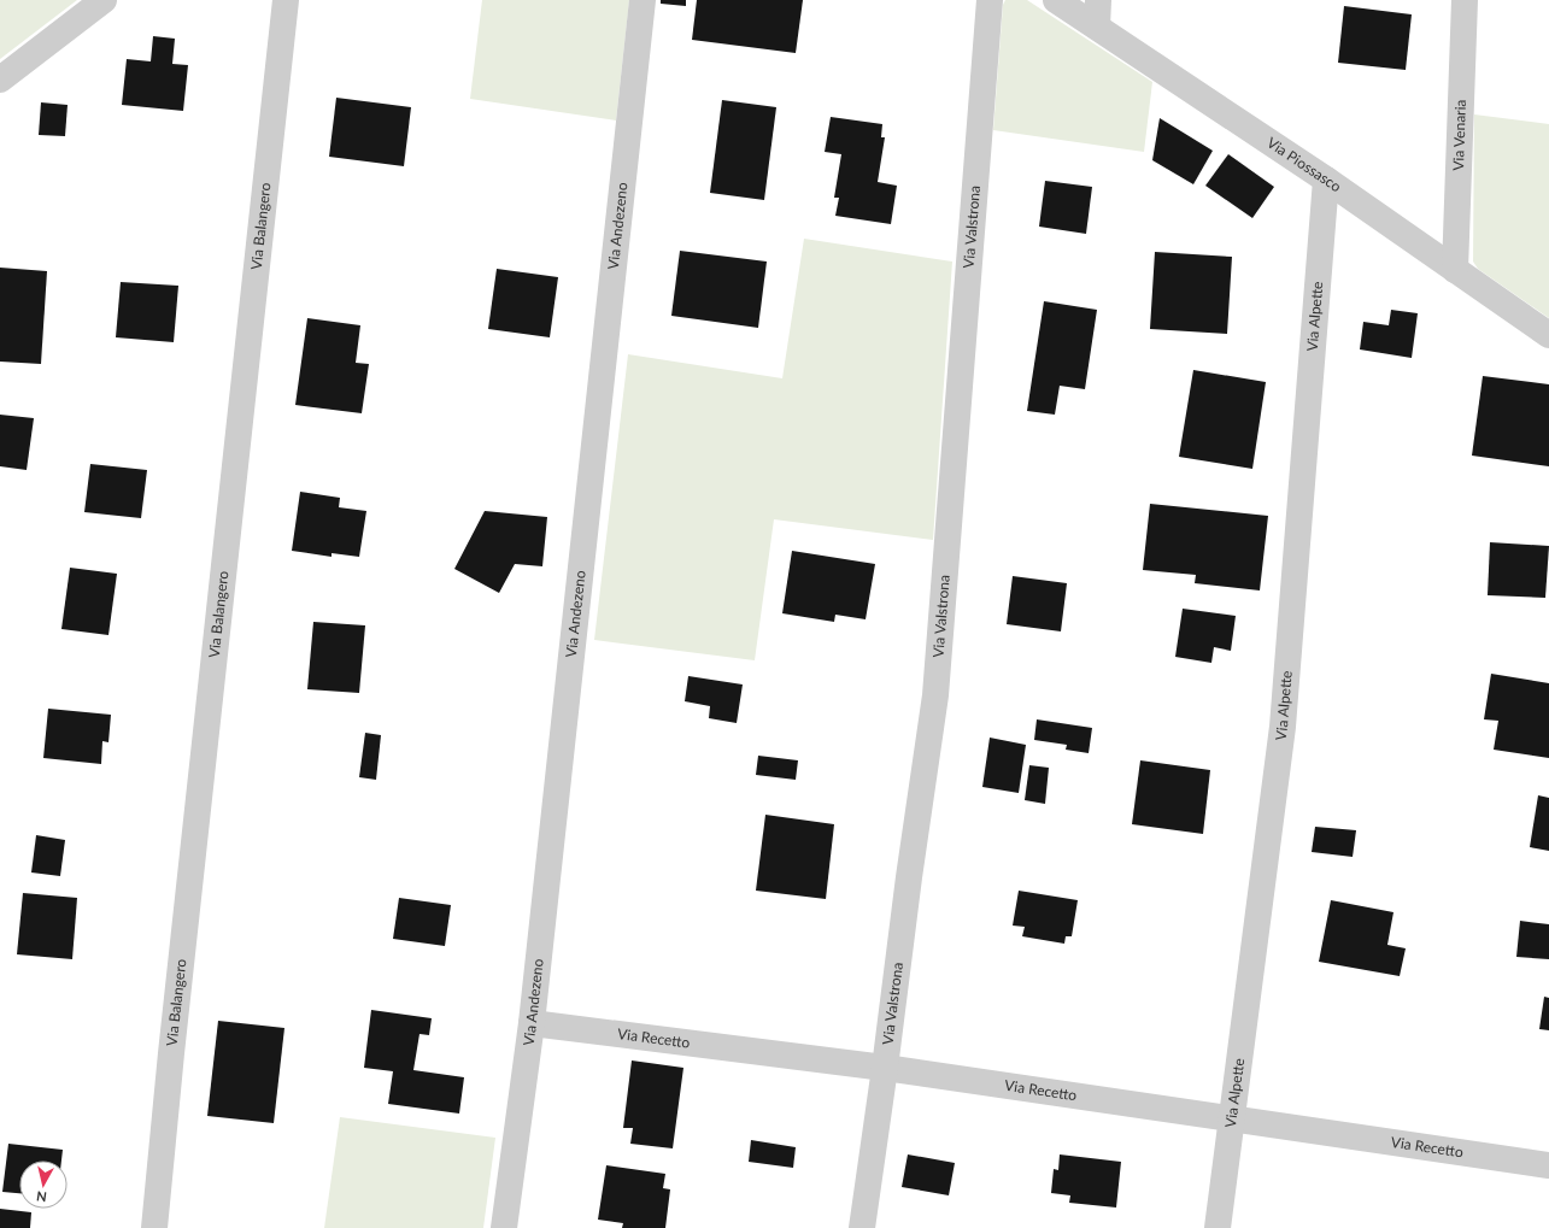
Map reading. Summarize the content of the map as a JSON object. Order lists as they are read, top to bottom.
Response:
{
  "streets": {
    "street": [
      "Via Venaria",
      "Via Piossasco",
      "Via Balangero",
      "Via Andezeno",
      "Via Valstrona",
      "Via Alpette",
      "Via Recetto"
    ]
  },
  "crossings": [
    ["Via Venaria", "Via Piossasco"],
    ["Via Piossasco", "Via Alpette"],
    ["Via Andezeno", "Via Recetto"],
    ["Via Valstrona", "Via Recetto"],
    ["Via Alpette", "Via Recetto"]
  ],
  "north": "bottom"
}
